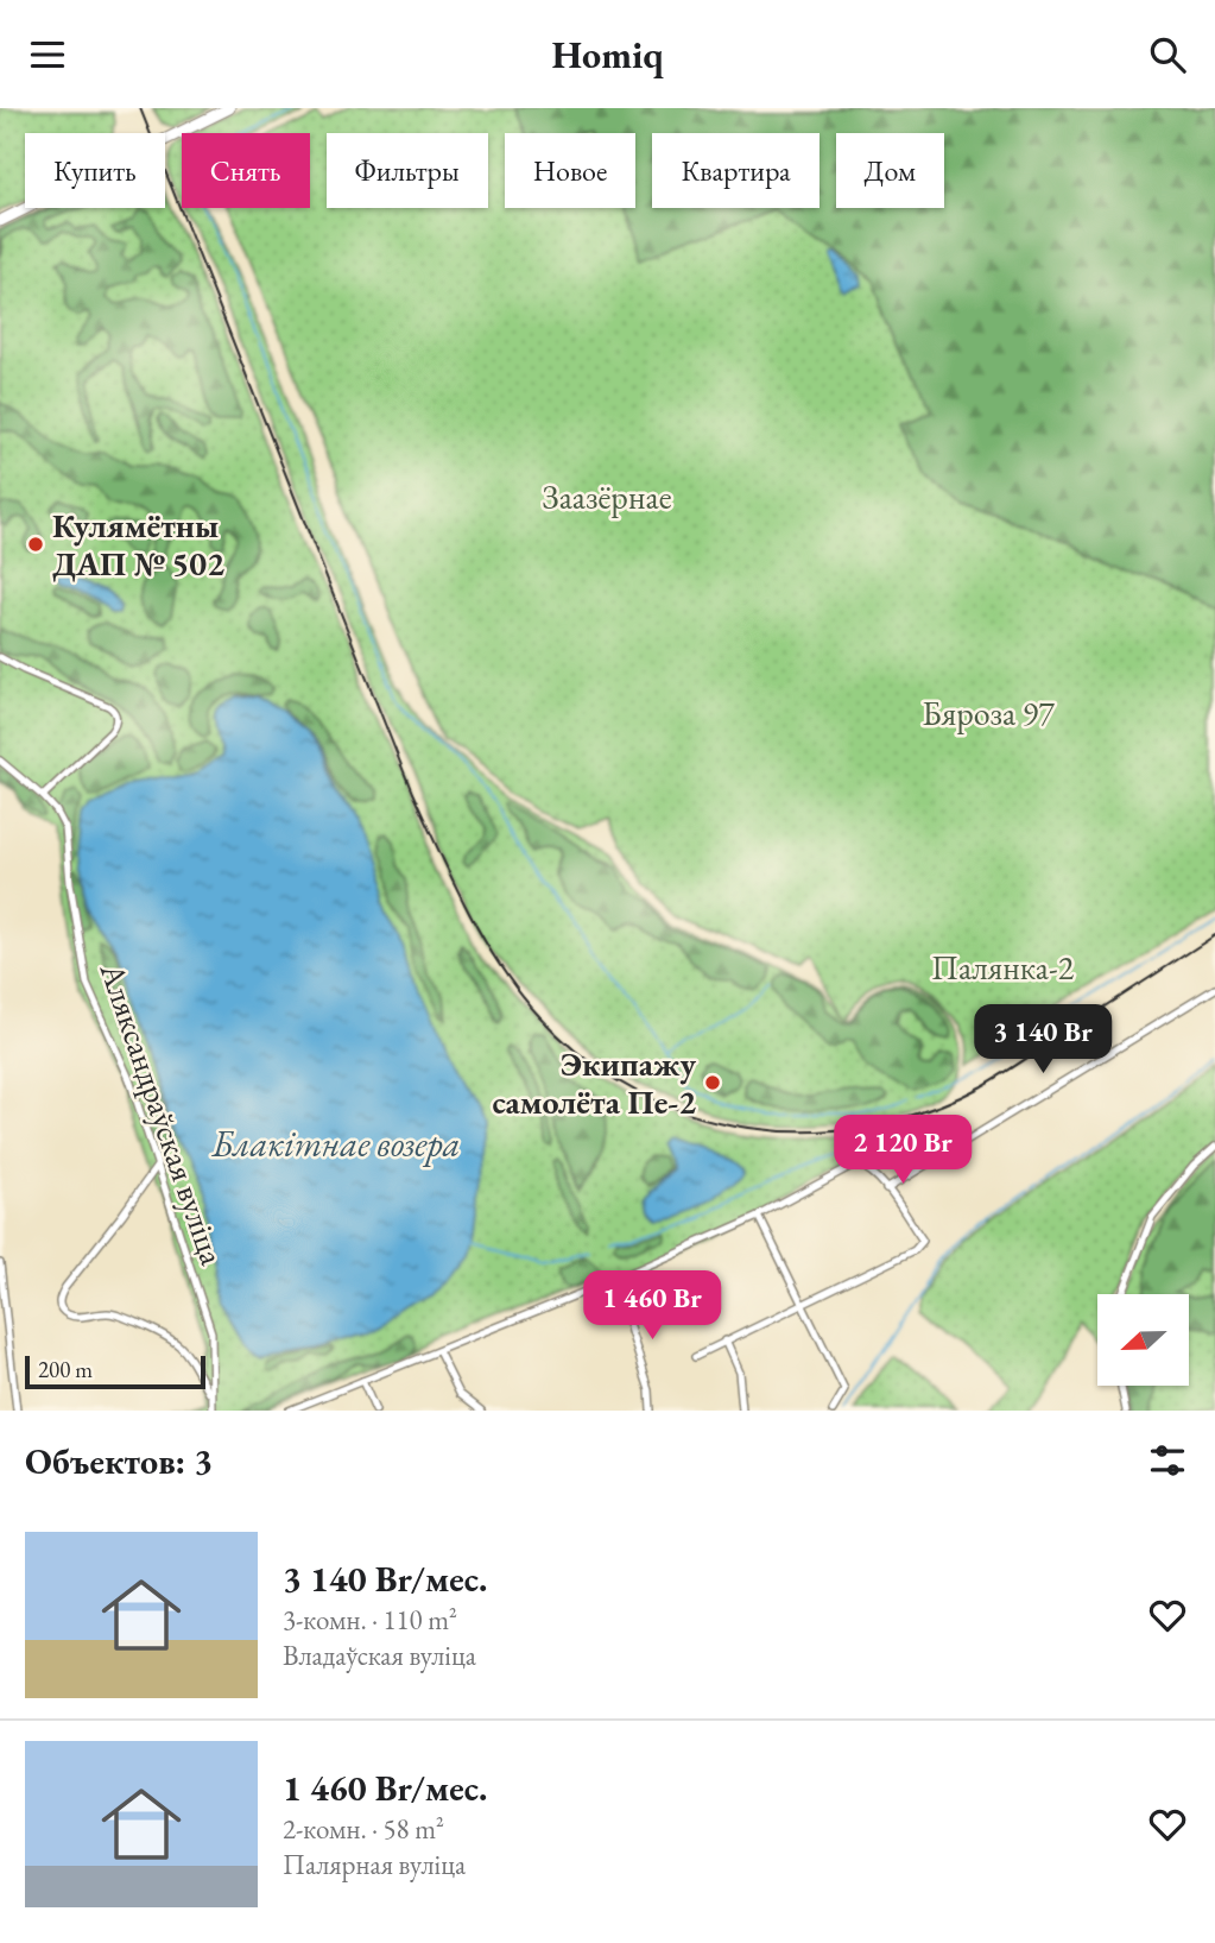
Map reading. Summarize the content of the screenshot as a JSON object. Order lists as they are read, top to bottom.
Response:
{
  "streets": {
    "street": ["Аляксандраўская вуліца"]
  },
  "water": ["Блакітнае возера"],
  "parks": ["Заазёрнае", "Бяроза 97", "Палянка-2"],
  "places": ["Кулямётны ДАП № 502", "Экипажу самолёта Пе-2"],
  "scale_bar": "200 m",
  "north": "left",
  "page": {
    "header": "Homiq",
    "chip": [
      "Купить",
      "Снять",
      "Фильтры",
      "Новое",
      "Квартира",
      "Дом"
    ],
    "price": ["3 140 Br", "2 120 Br", "1 460 Br"],
    "scale": "200 m",
    "heading": "Объектов: 3",
    "list": [
      {
        "name": "3 140 Br/мес.",
        "note": "3-комн. · 110 m² · Владаўская вуліца"
      },
      {
        "name": "1 460 Br/мес.",
        "note": "2-комн. · 58 m² · Палярная вуліца"
      }
    ]
  }
}
